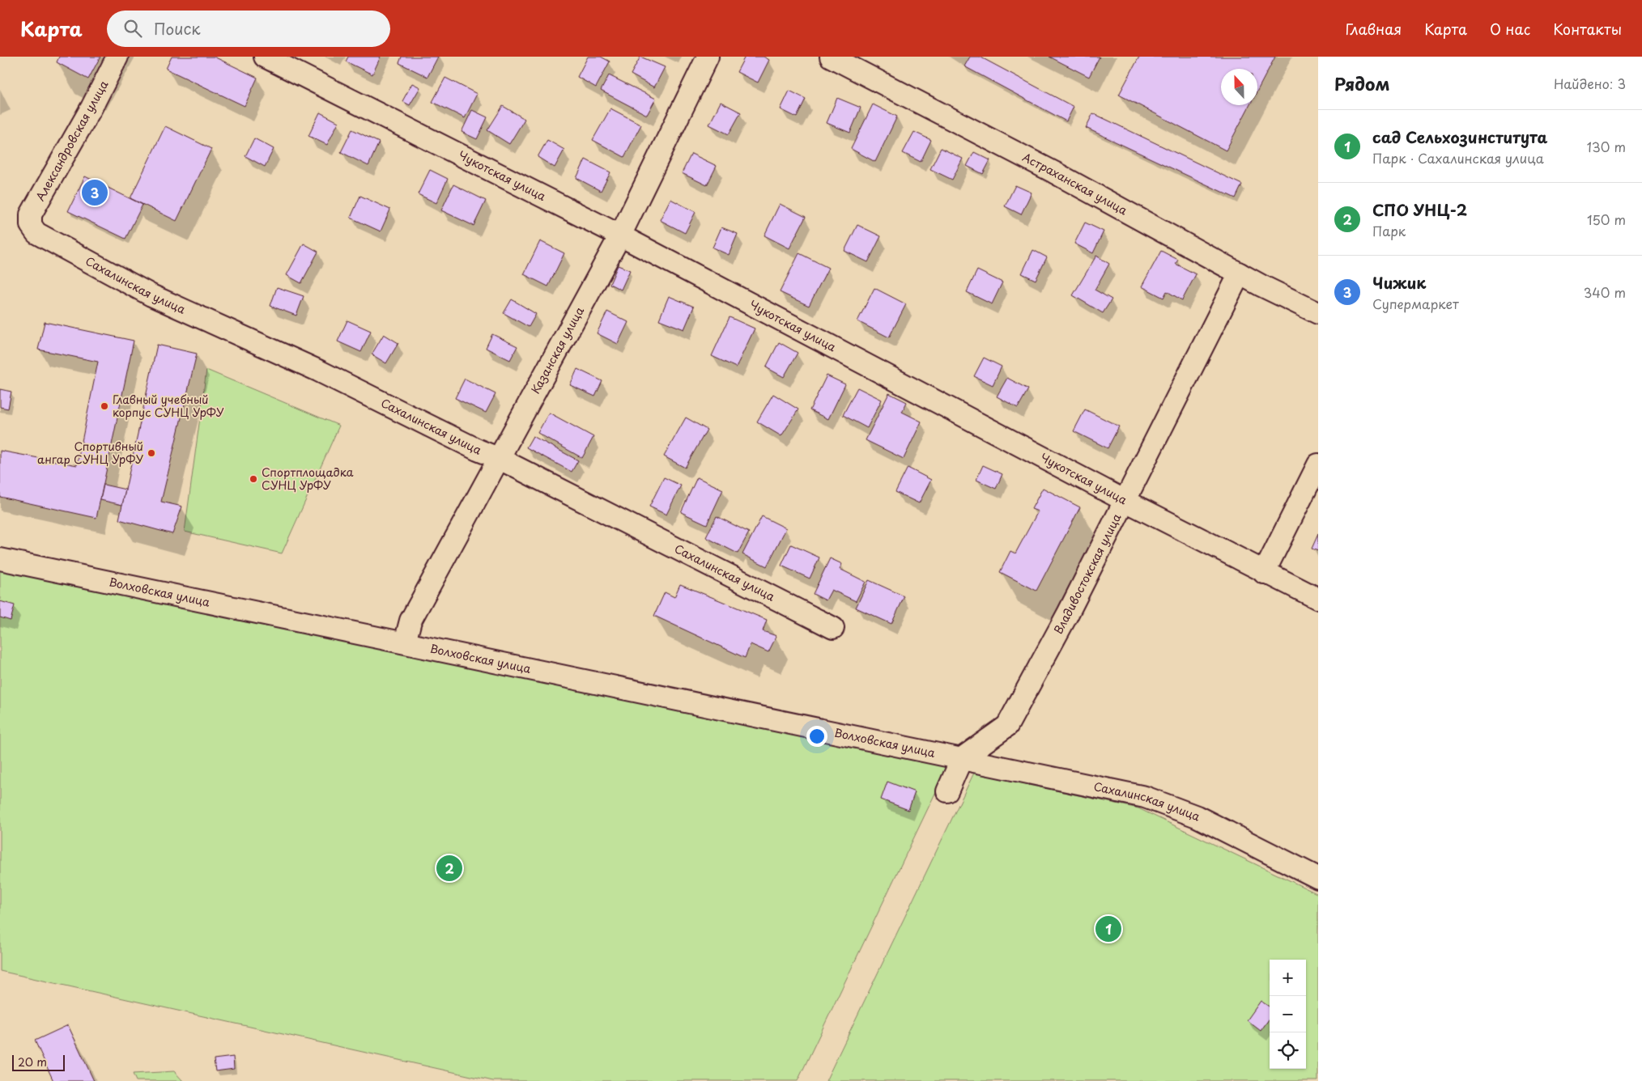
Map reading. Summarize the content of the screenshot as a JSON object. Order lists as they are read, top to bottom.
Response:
{
  "streets": {
    "street": [
      "Александровская улица",
      "Чукотская улица",
      "Астраханская улица",
      "Сахалинская улица",
      "Казанская улица",
      "Владивостокская улица",
      "Волховская улица"
    ]
  },
  "crossings": [
    ["Александровская улица", "Сахалинская улица"],
    ["Чукотская улица", "Казанская улица"],
    ["Чукотская улица", "Владивостокская улица"],
    ["Астраханская улица", "Владивостокская улица"],
    ["Сахалинская улица", "Казанская улица"],
    ["Сахалинская улица", "Владивостокская улица"],
    ["Сахалинская улица", "Волховская улица"],
    ["Казанская улица", "Волховская улица"],
    ["Владивостокская улица", "Волховская улица"]
  ],
  "places": ["Главный учебный корпус СУНЦ УрФУ", "Спортивный ангар СУНЦ УрФУ", "Спортплощадка СУНЦ УрФУ"],
  "scale_bar": "20 m",
  "north": "top",
  "page": {
    "header": "Карта",
    "search": "Поиск",
    "nav": [
      "Главная",
      "Карта",
      "О нас",
      "Контакты"
    ],
    "heading": ["Рядом", "Найдено: 3"],
    "list": [
      {
        "mark": "1",
        "name": "сад Сельхозинститута",
        "note": "Парк · Сахалинская улица",
        "value": "130 m"
      },
      {
        "mark": "2",
        "name": "СПО УНЦ-2",
        "note": "Парк",
        "value": "150 m"
      },
      {
        "mark": "3",
        "name": "Чижик",
        "note": "Супермаркет",
        "value": "340 m"
      }
    ],
    "pins": ["3", "2", "1"],
    "map_buttons": ["+", "−"],
    "scale": "20 m"
  }
}
